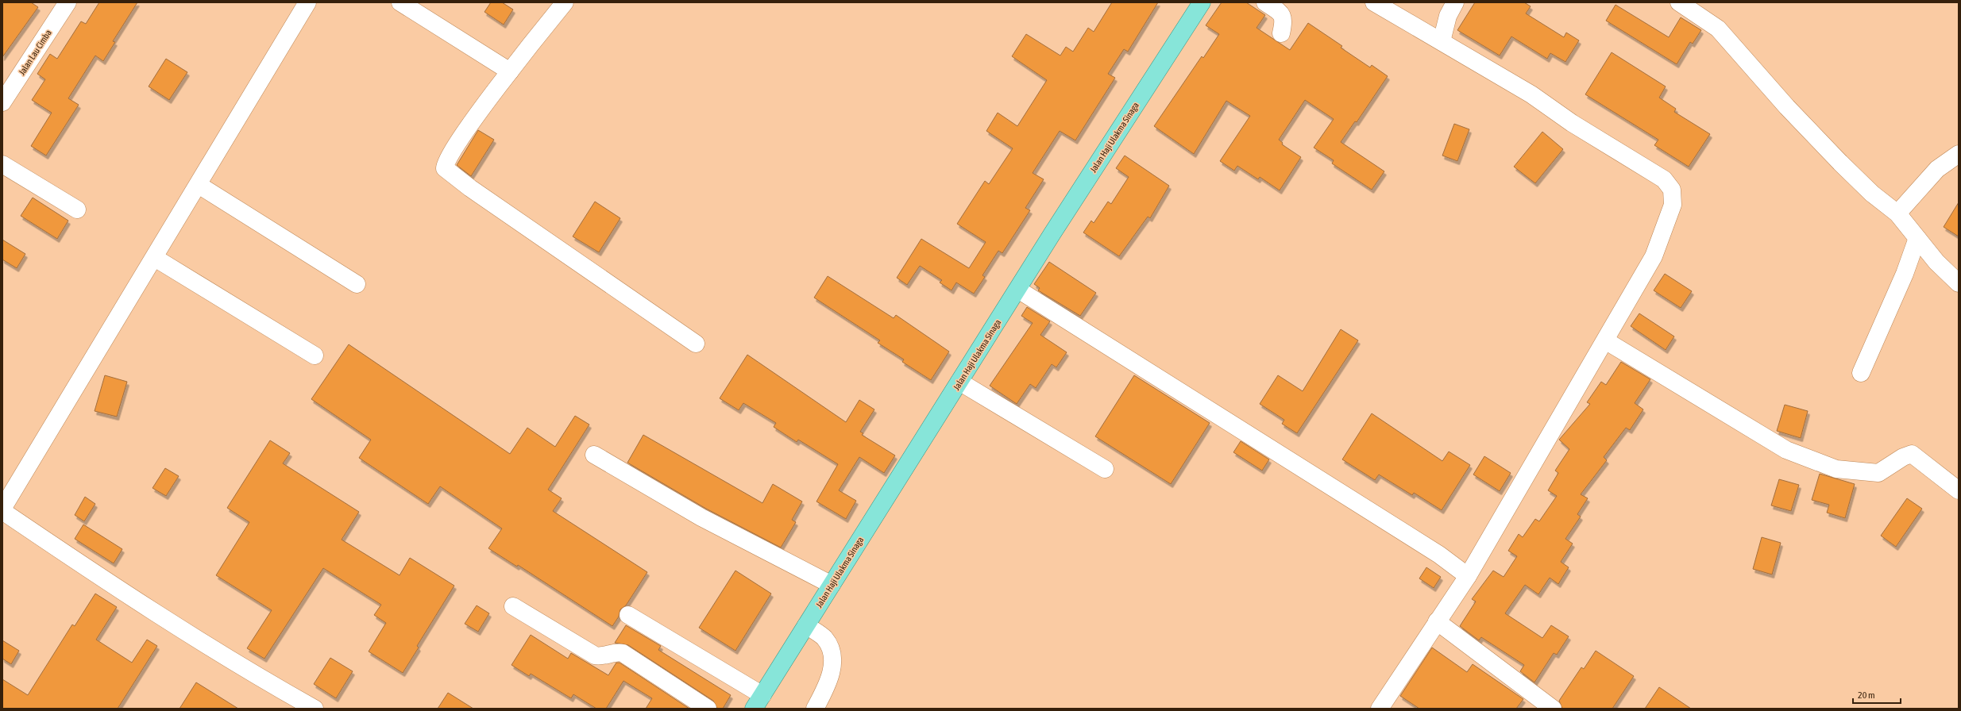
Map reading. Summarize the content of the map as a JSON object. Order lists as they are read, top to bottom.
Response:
{
  "streets": {
    "main road": ["Jalan Haji Ulakma Sinaga"],
    "street": ["Jalan Lau Cimba"]
  },
  "scale_bar": "20 m"
}
